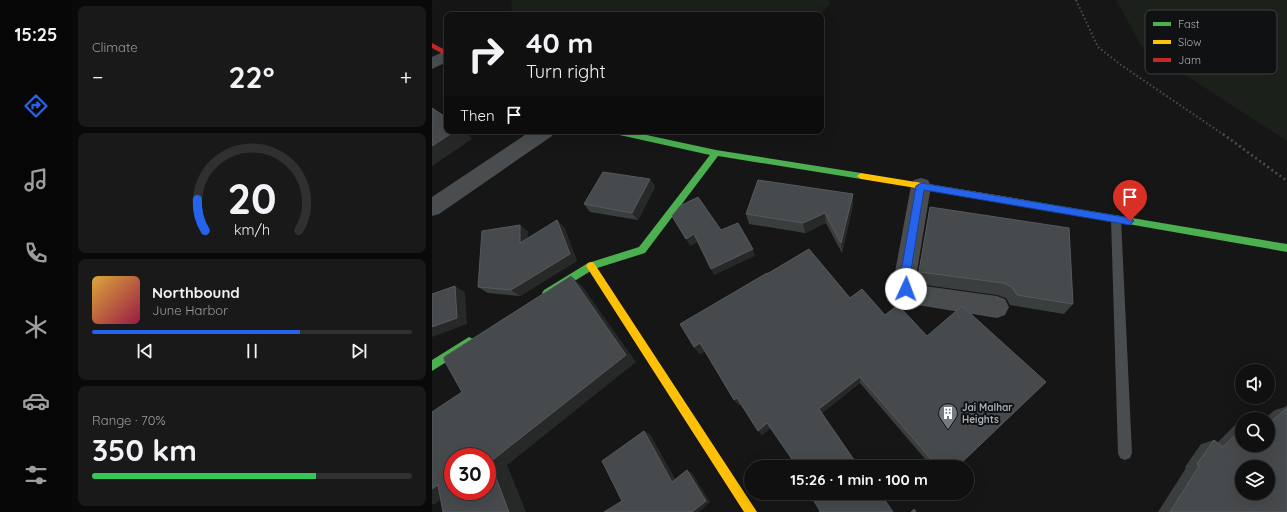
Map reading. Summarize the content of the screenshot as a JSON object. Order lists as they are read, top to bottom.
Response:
{
  "places": {
    "building": ["Jai Malhar Heights"]
  },
  "legend": ["Fast", "Slow", "Jam"],
  "page": {
    "tabs": "15:25",
    "tile": [
      "Climate",
      ["Range · 70%", "350 km"]
    ],
    "turn": ["40 m", "Turn right"],
    "heat": ["−", "22°", "+"],
    "then": "Then",
    "song": ["Northbound", "June Harbor"],
    "limit": "30",
    "trip": "15:26 · 1 min · 100 m",
    "gauge": ["20", "km/h"]
  }
}
